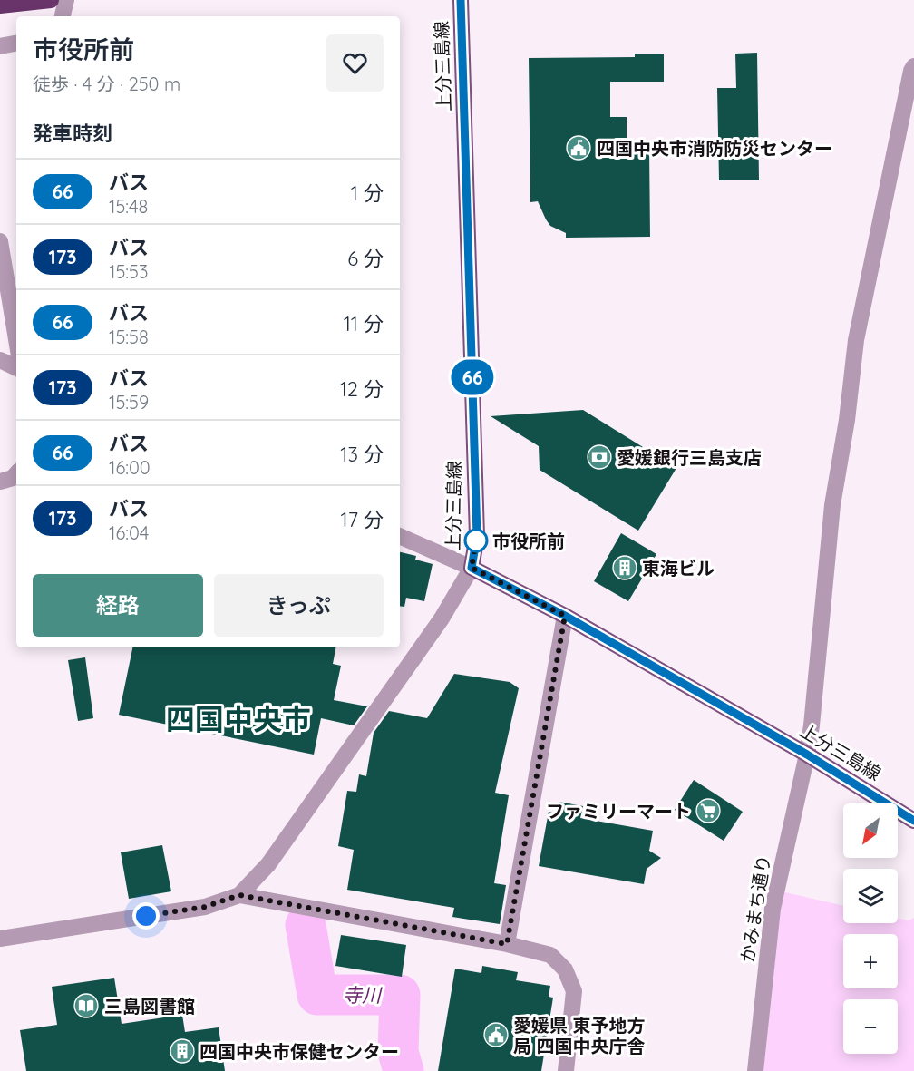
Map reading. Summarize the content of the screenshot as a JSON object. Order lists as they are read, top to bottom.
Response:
{
  "streets": {
    "main road": ["上分三島線"],
    "street": ["かみまち通り"]
  },
  "crossings": [
    ["上分三島線", "かみまち通り"]
  ],
  "districts": ["四国中央市"],
  "water": ["寺川"],
  "places": {
    "public building": ["四国中央市消防防災センター", "愛媛県 東予地方 局 四国中央庁舎"],
    "bank": ["愛媛銀行三島支店"],
    "other": ["市役所前"],
    "building": ["東海ビル", "四国中央市保健センター"],
    "supermarket": ["ファミリーマート"],
    "library": ["三島図書館"]
  },
  "lines": ["bus line 66"],
  "north": "bottom left",
  "page": {
    "on_map": "66",
    "heading": [
      ["市役所前", "徒歩 · 4 分 · 250 m"],
      "発車時刻"
    ],
    "list": [
      {
        "mark": "66",
        "name": "バス",
        "note": "15:48",
        "value": "1 分"
      },
      {
        "mark": "173",
        "name": "バス",
        "note": "15:53",
        "value": "6 分"
      },
      {
        "mark": "66",
        "name": "バス",
        "note": "15:58",
        "value": "11 分"
      },
      {
        "mark": "173",
        "name": "バス",
        "note": "15:59",
        "value": "12 分"
      },
      {
        "mark": "66",
        "name": "バス",
        "note": "16:00",
        "value": "13 分"
      },
      {
        "mark": "173",
        "name": "バス",
        "note": "16:04",
        "value": "17 分"
      }
    ],
    "buttons": ["経路", "きっぷ"],
    "map_buttons": ["+", "−"]
  }
}
